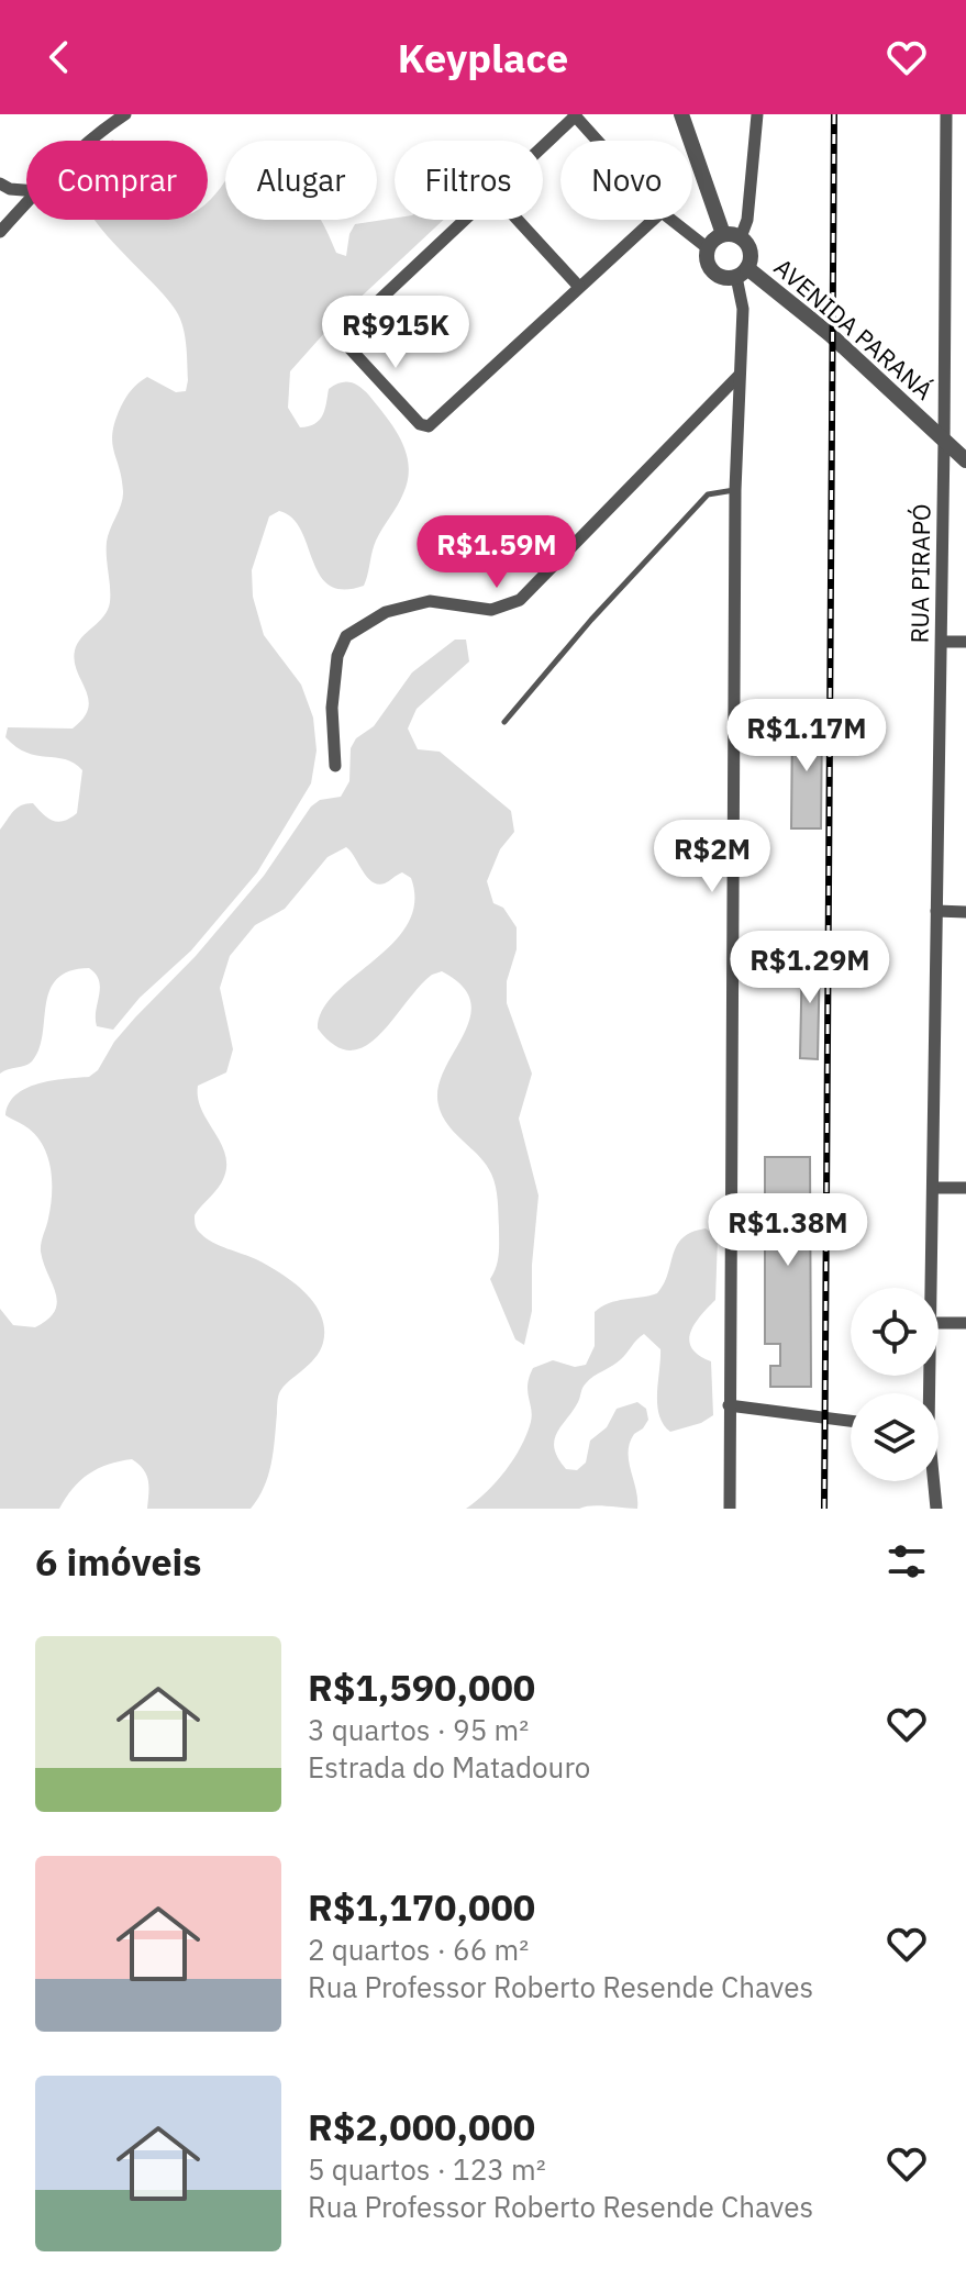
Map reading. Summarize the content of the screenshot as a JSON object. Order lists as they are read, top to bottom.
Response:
{
  "streets": {
    "street": ["AVENIDA PARANÁ", "RUA PIRAPÓ"]
  },
  "crossings": [
    ["AVENIDA PARANÁ", "RUA PIRAPÓ"]
  ],
  "page": {
    "header": "Keyplace",
    "chip": [
      "Comprar",
      "Alugar",
      "Filtros",
      "Novo"
    ],
    "price": [
      "R$915K",
      "R$1.59M",
      "R$1.17M",
      "R$2M",
      "R$1.29M",
      "R$1.38M"
    ],
    "heading": "6 imóveis",
    "list": [
      {
        "name": "R$1,590,000",
        "note": "3 quartos · 95 m² · Estrada do Matadouro"
      },
      {
        "name": "R$1,170,000",
        "note": "2 quartos · 66 m² · Rua Professor Roberto Resende Chaves"
      },
      {
        "name": "R$2,000,000",
        "note": "5 quartos · 123 m² · Rua Professor Roberto Resende Chaves"
      }
    ]
  }
}
